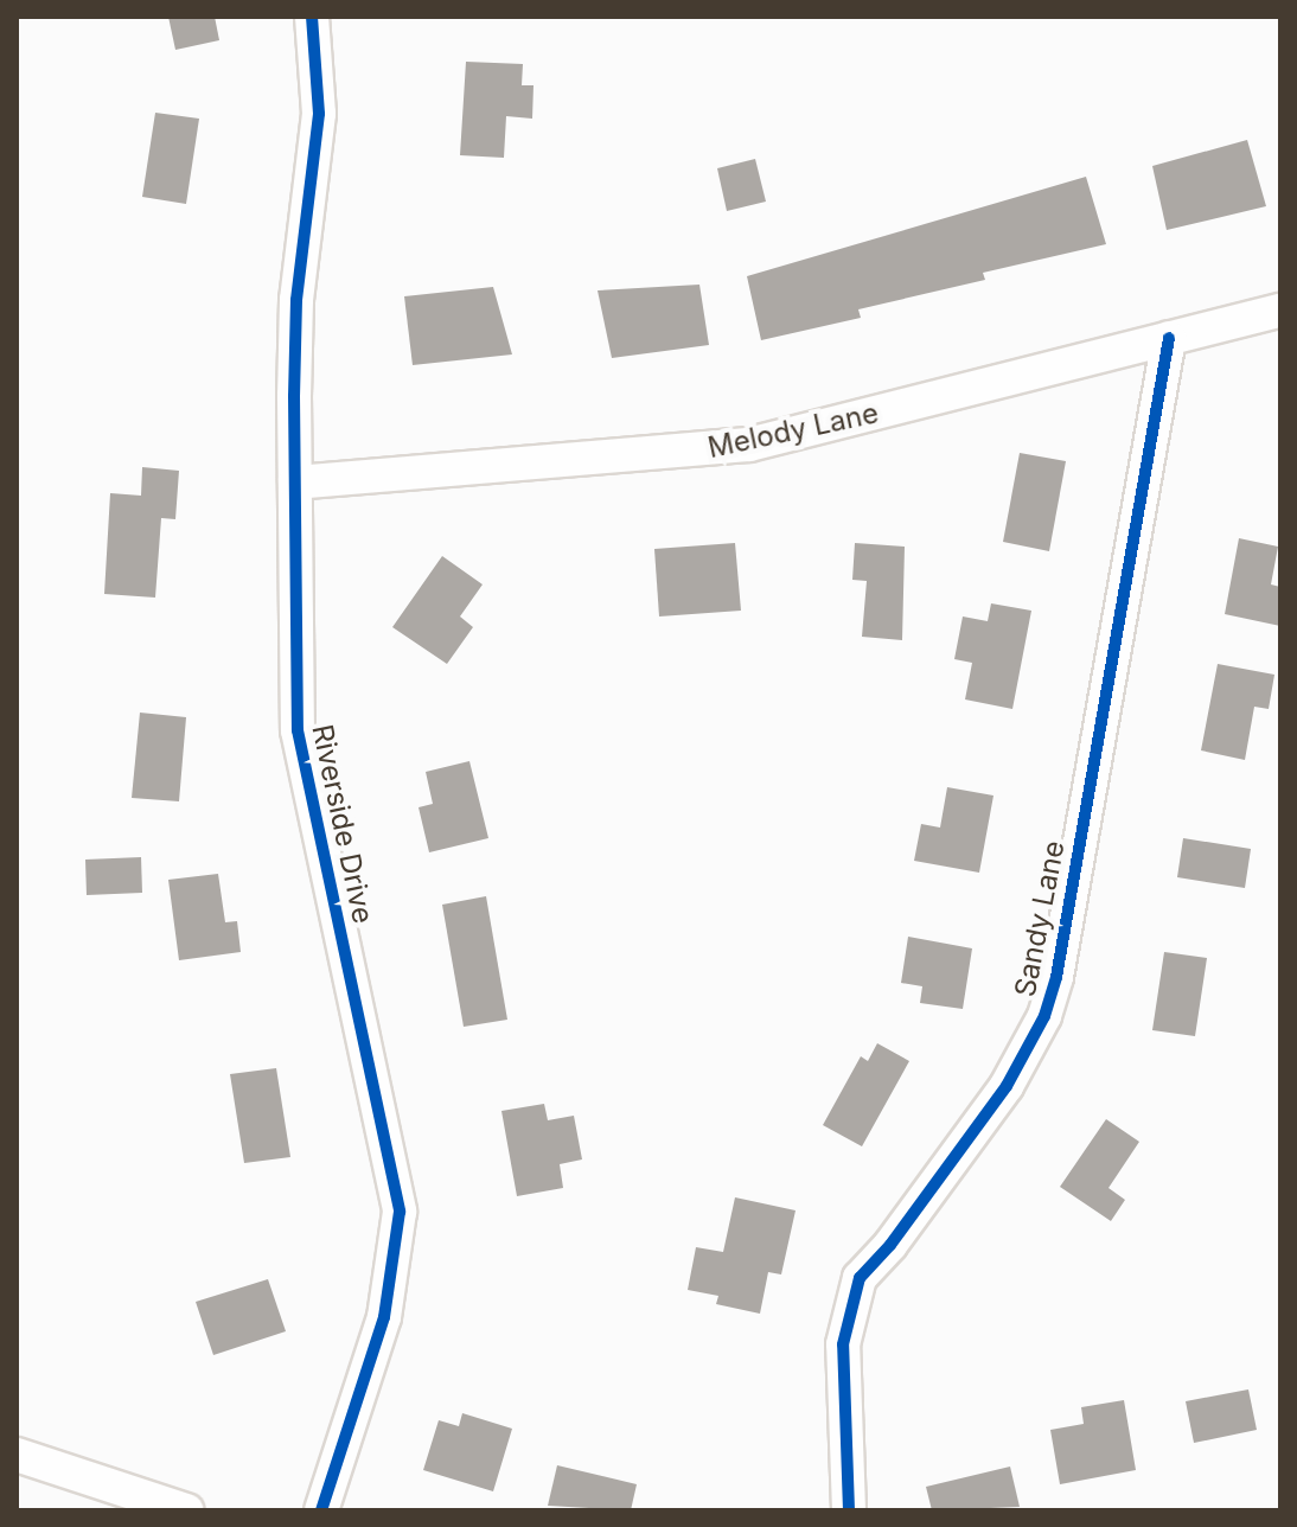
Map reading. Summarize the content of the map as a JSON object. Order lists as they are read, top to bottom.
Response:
{
  "streets": {
    "street": ["Melody Lane", "Riverside Drive", "Sandy Lane"]
  },
  "crossings": [
    ["Melody Lane", "Riverside Drive"],
    ["Melody Lane", "Sandy Lane"]
  ]
}
